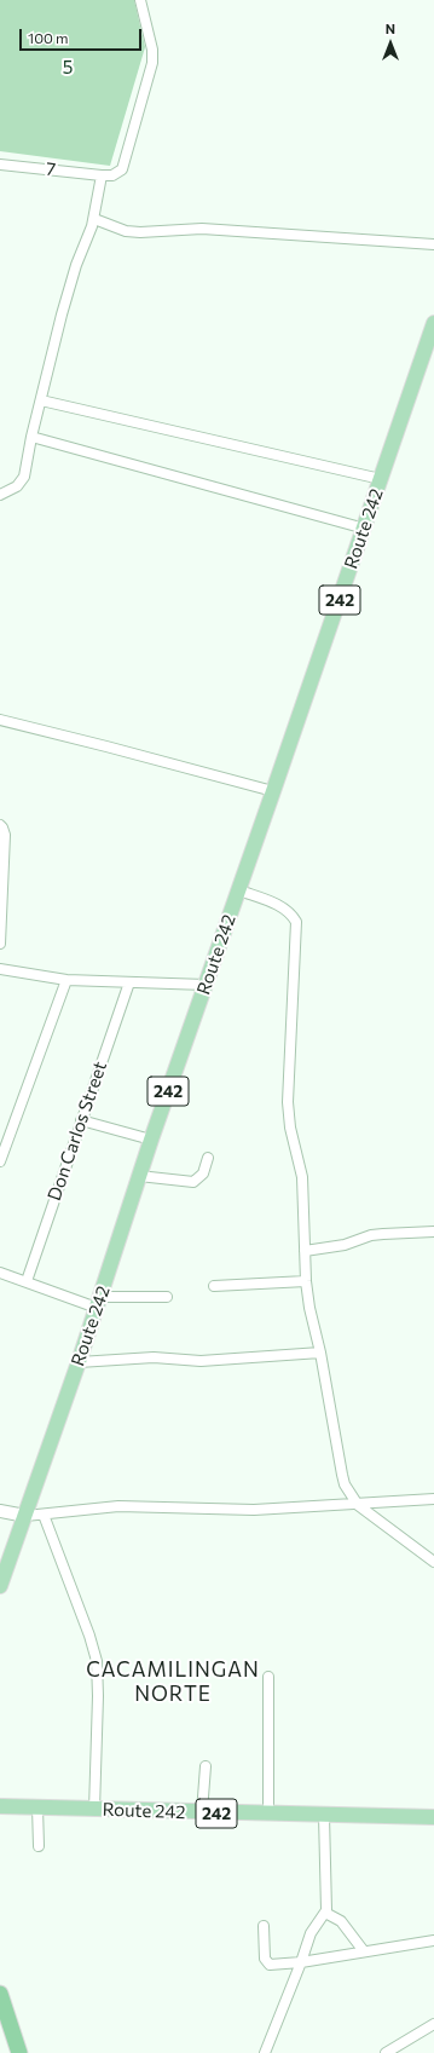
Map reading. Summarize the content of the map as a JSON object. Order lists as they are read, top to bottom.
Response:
{
  "streets": {
    "main road": ["Route 242", "242"],
    "street": ["7", "Don Carlos Street"]
  },
  "districts": ["CACAMILINGAN NORTE"],
  "parks": ["5"],
  "scale_bar": "100 m",
  "north": "top"
}
